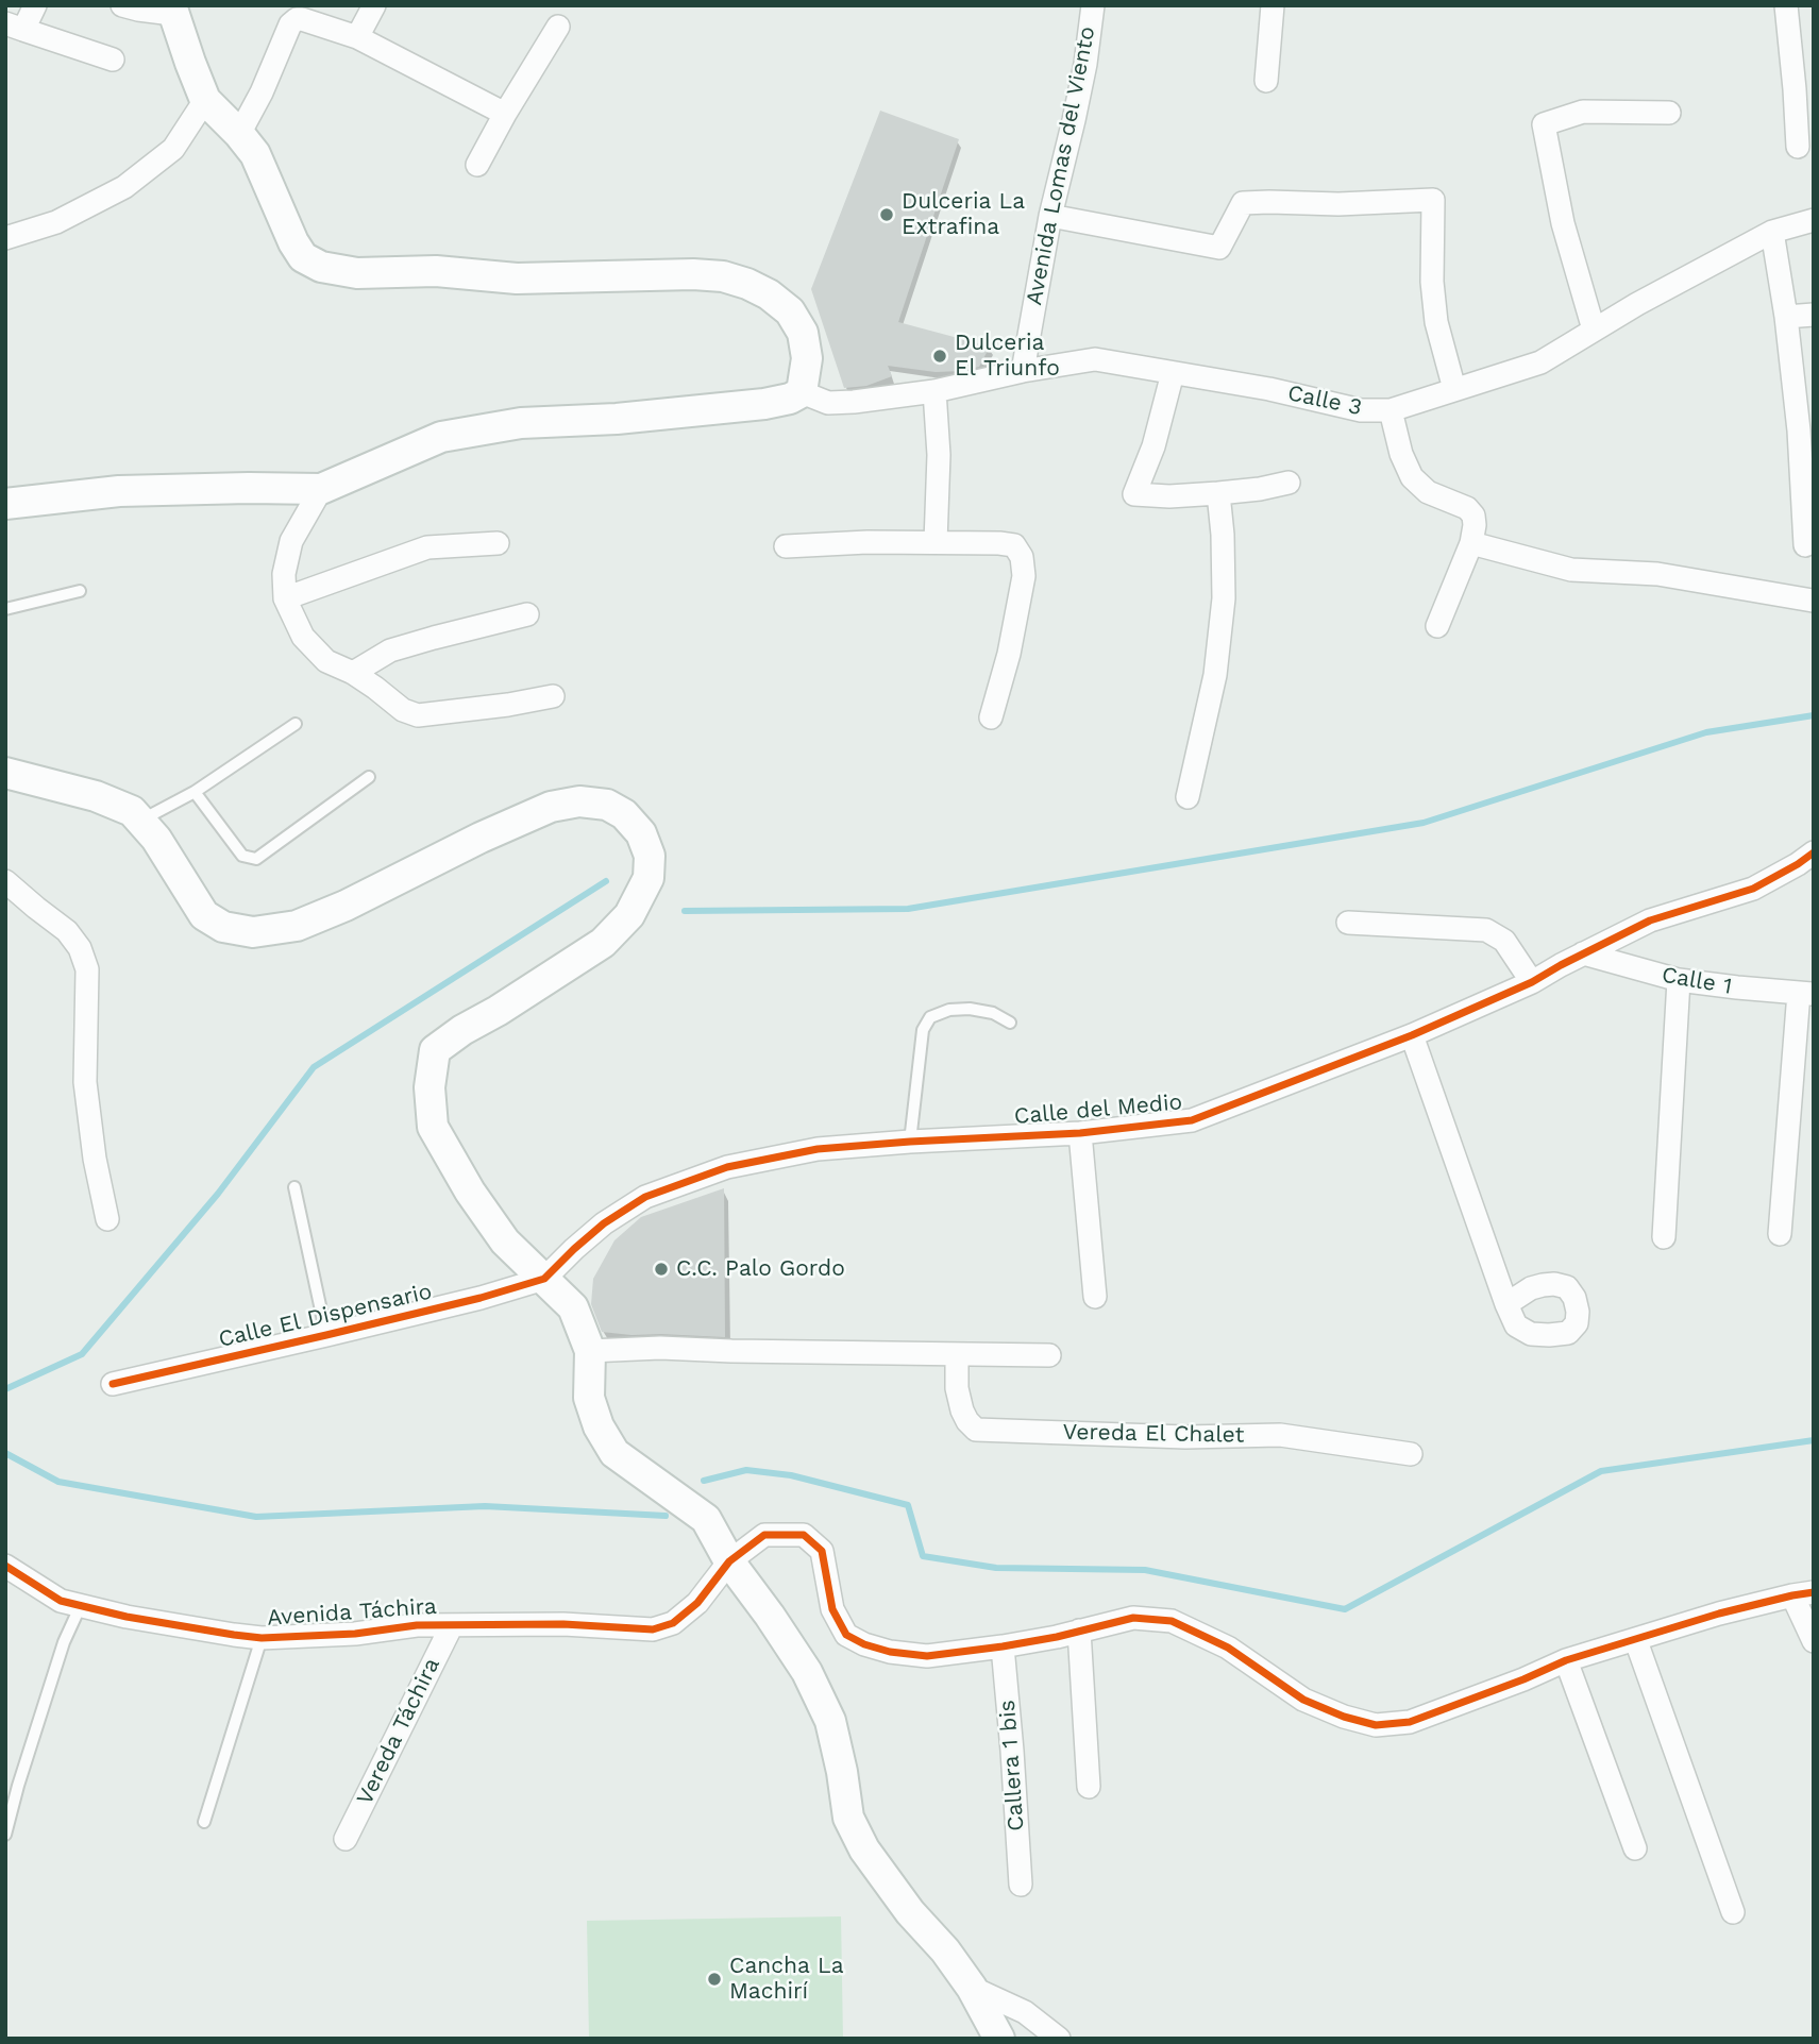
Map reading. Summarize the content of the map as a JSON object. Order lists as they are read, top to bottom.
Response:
{
  "streets": {
    "street": [
      "Avenida Lomas del Viento",
      "Calle 3",
      "Calle 1",
      "Calle del Medio",
      "Calle El Dispensario",
      "Vereda El Chalet",
      "Avenida Táchira",
      "Vereda Táchira",
      "Callera 1 bis"
    ]
  },
  "crossings": [
    ["Avenida Lomas del Viento", "Calle 3"],
    ["Calle 1", "Calle del Medio"],
    ["Calle del Medio", "Calle El Dispensario"],
    ["Avenida Táchira", "Vereda Táchira"],
    ["Avenida Táchira", "Callera 1 bis"]
  ],
  "places": [
    "Dulceria La Extrafina",
    "Dulceria El Triunfo",
    "C.C. Palo Gordo",
    "Cancha La Machirí"
  ]
}
